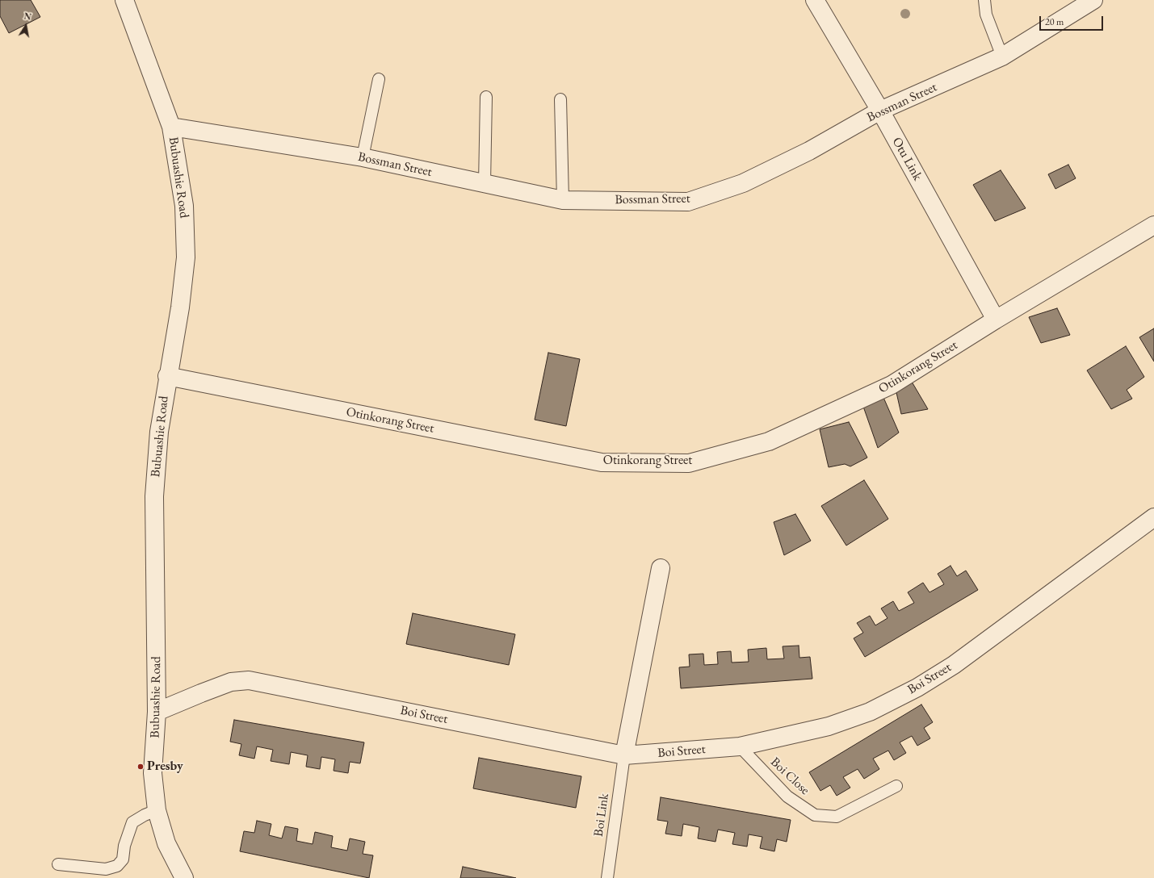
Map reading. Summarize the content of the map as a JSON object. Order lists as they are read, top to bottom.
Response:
{
  "streets": {
    "street": [
      "Bossman Street",
      "Otu Link",
      "Bubuashie Road",
      "Otinkorang Street",
      "Boi Street"
    ],
    "lane": ["Boi Close", "Boi Link"]
  },
  "crossings": [
    ["Bossman Street", "Otu Link"],
    ["Bossman Street", "Bubuashie Road"],
    ["Otu Link", "Otinkorang Street"],
    ["Bubuashie Road", "Otinkorang Street"],
    ["Bubuashie Road", "Boi Street"],
    ["Boi Street", "Boi Close"],
    ["Boi Street", "Boi Link"]
  ],
  "places": ["Presby"],
  "scale_bar": "20 m",
  "north": "top"
}
